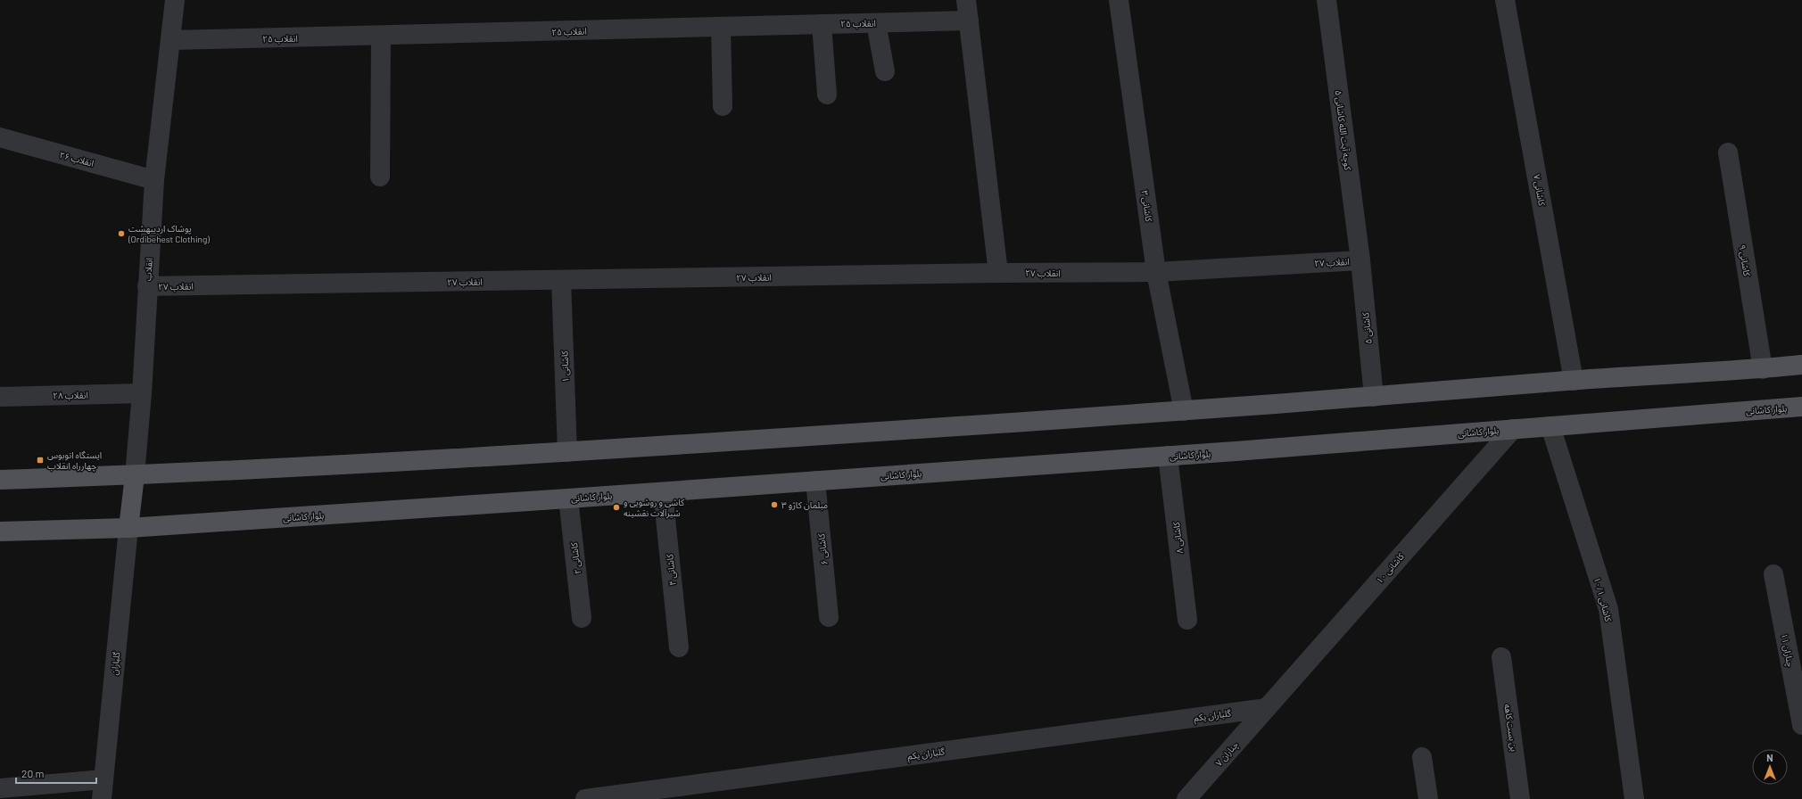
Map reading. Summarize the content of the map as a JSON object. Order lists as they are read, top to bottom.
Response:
{
  "streets": {
    "main road": ["بلوار کاشانی"],
    "street": [
      "انقلاب ۲۵",
      "کوچه آیت الله کاشانی ۵",
      "انقلاب ۲۶",
      "۷ کاشانی",
      "۳ کاشانی",
      "۹ کاشانی",
      "انقلاب ۲۷",
      "انقلاب",
      "۵ کاشانی",
      "۱ کاشانی",
      "۲۸ انقلاب",
      "۸ کاشانی",
      "۶ کاشانی",
      "۲ کاشانی",
      "۱۰ کاشانی",
      "۴ کاشانی",
      "۱۰/۱ کاشانی",
      "چناران ۱۱",
      "گلباران",
      "گلباران یکم",
      "بن بست کاهه",
      "چناران ۷"
    ]
  },
  "crossings": [
    ["انقلاب ۲۵", "انقلاب"],
    ["کوچه آیت الله کاشانی ۵", "انقلاب ۲۷"],
    ["کوچه آیت الله کاشانی ۵", "۵ کاشانی"],
    ["انقلاب ۲۶", "انقلاب"],
    ["۳ کاشانی", "انقلاب ۲۷"],
    ["انقلاب ۲۷", "انقلاب"],
    ["انقلاب ۲۷", "۵ کاشانی"],
    ["انقلاب ۲۷", "۱ کاشانی"],
    ["انقلاب", "۲۸ انقلاب"],
    ["بلوار کاشانی", "۸ کاشانی"],
    ["بلوار کاشانی", "۶ کاشانی"],
    ["بلوار کاشانی", "۲ کاشانی"],
    ["بلوار کاشانی", "۱۰ کاشانی"],
    ["بلوار کاشانی", "۴ کاشانی"],
    ["بلوار کاشانی", "۱۰/۱ کاشانی"],
    ["بلوار کاشانی", "گلباران"],
    ["۱۰ کاشانی", "گلباران یکم"],
    ["۱۰ کاشانی", "چناران ۷"],
    ["گلباران یکم", "چناران ۷"]
  ],
  "places": {
    "other": ["پوشاک اردیبهشت (Ordibehest Clothing)", "مبلمان کاژو ۳", "کاشی و روشویی و شیرآلات نقشینه"],
    "transit": ["ایستگاه اتوبوس چهارراه انقلاب"]
  },
  "scale_bar": "20 m",
  "north": "top"
}
